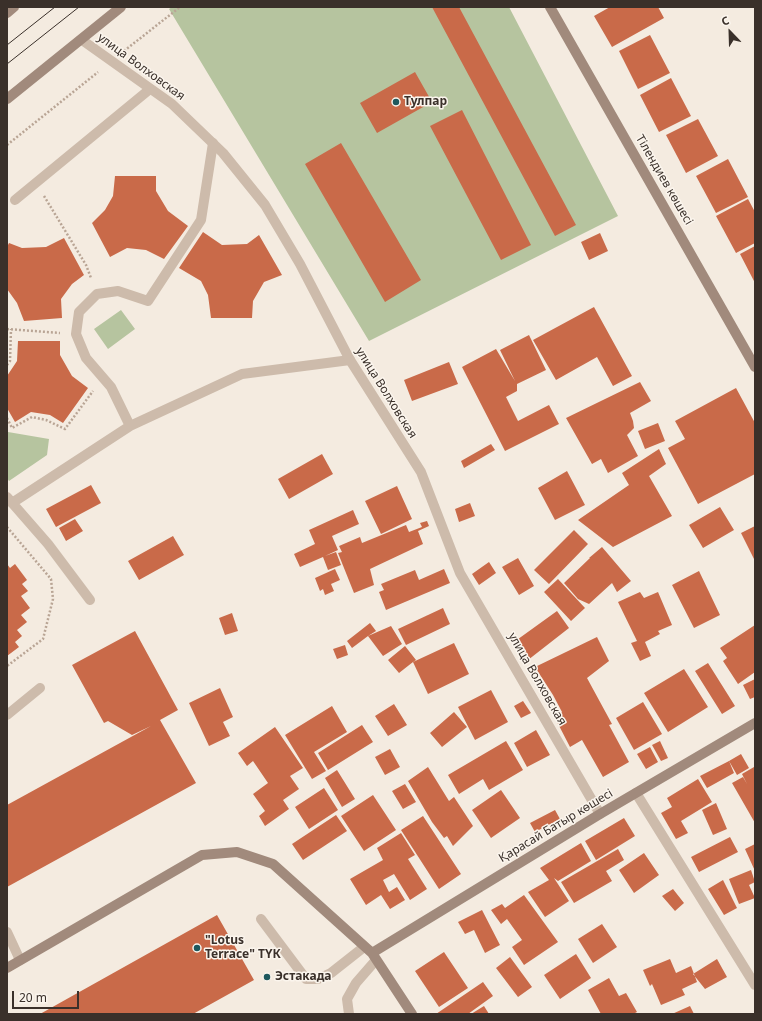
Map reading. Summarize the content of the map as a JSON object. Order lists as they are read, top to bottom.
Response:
{
  "streets": {
    "street": ["улица Волховская", "Тілендиев көшесі", "Қарасай Батыр көшесі"]
  },
  "crossings": [
    ["улица Волховская", "Қарасай Батыр көшесі"]
  ],
  "places": ["Тулпар", "\"Lotus Terrace\" ТҮК", "Эстакада"],
  "scale_bar": "20 m",
  "north": "top left"
}
